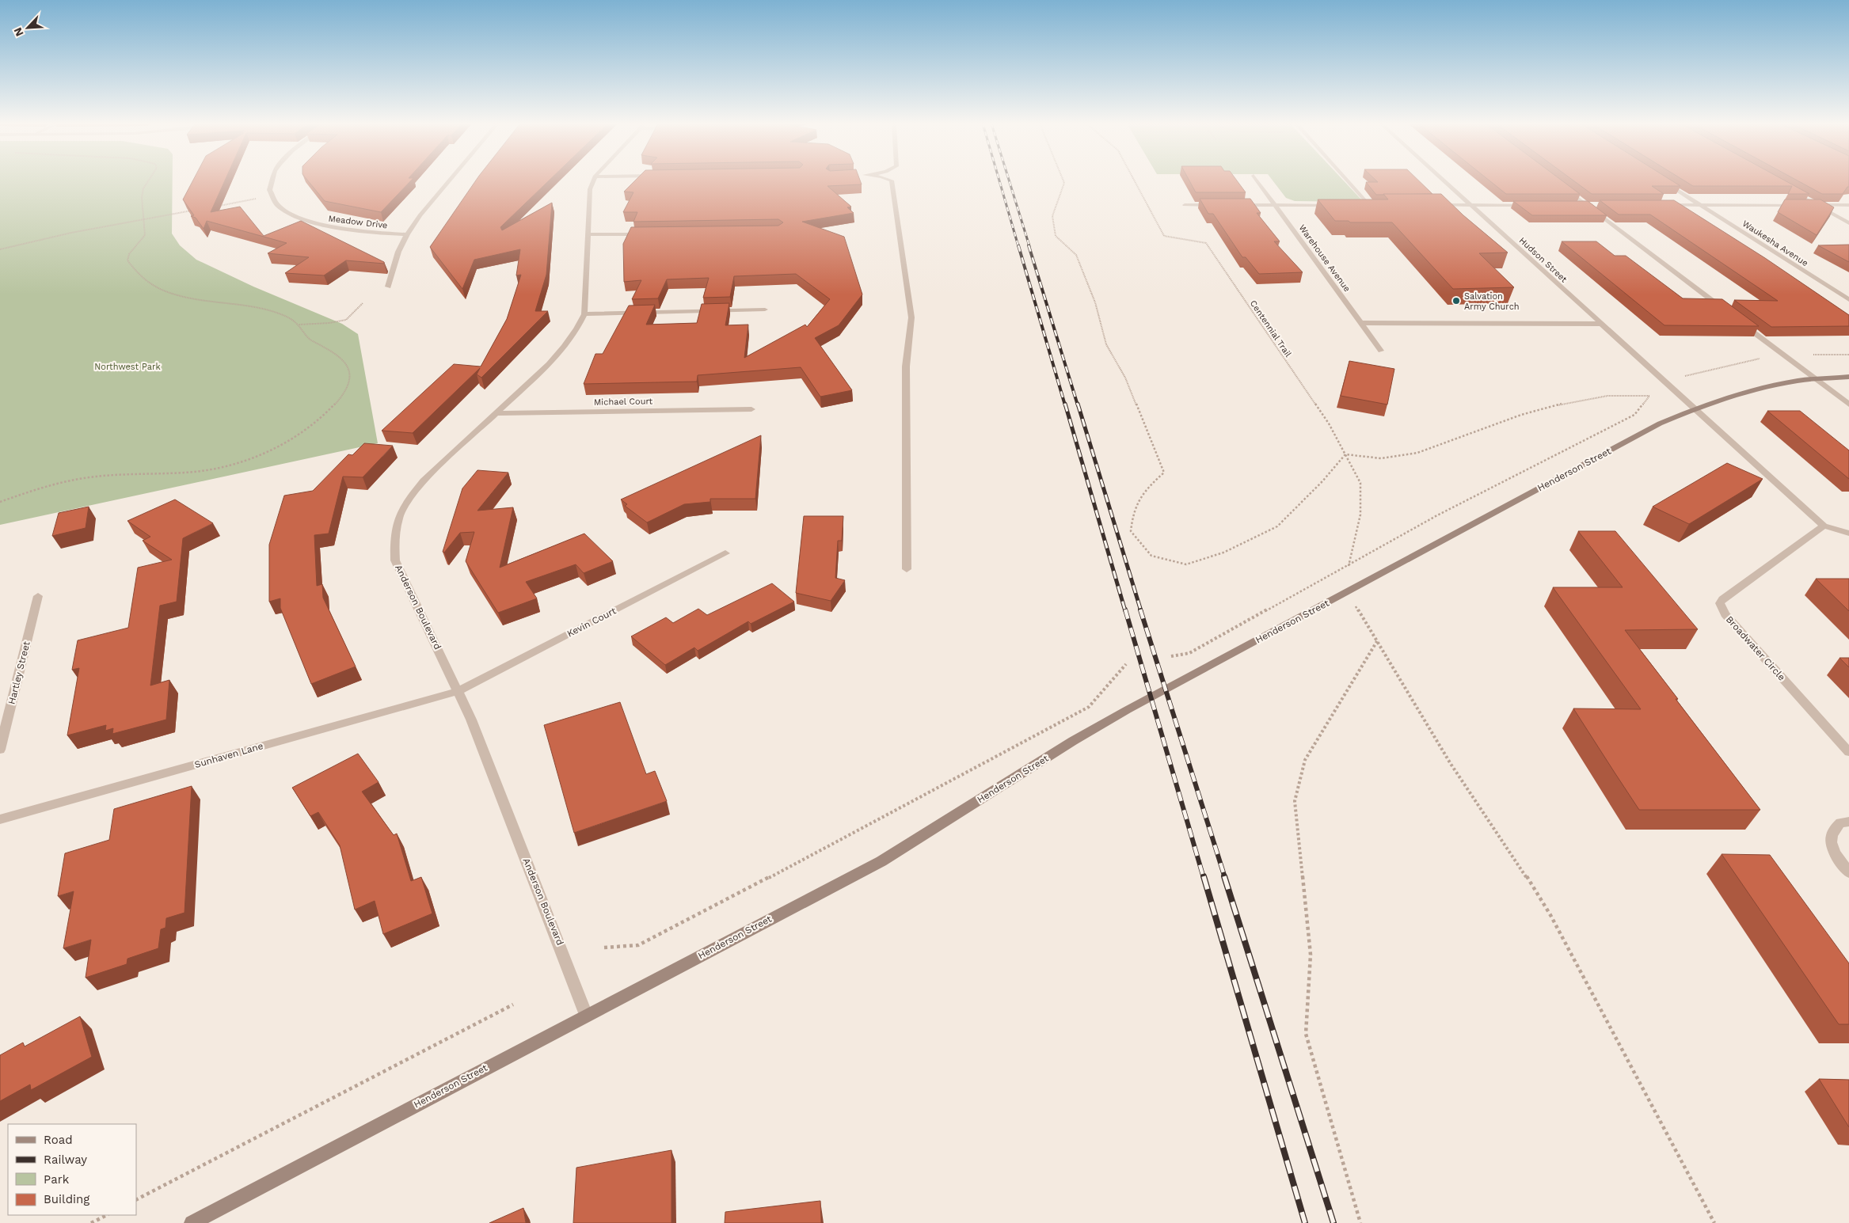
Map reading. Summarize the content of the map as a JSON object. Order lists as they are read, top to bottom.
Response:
{
  "streets": {
    "main road": ["Henderson Street"],
    "street": [
      "Meadow Drive",
      "Waukesha Avenue",
      "Warehouse Avenue",
      "Hudson Street",
      "Michael Court",
      "Anderson Boulevard",
      "Kevin Court",
      "Broadwater Circle",
      "Hartley Street",
      "Sunhaven Lane"
    ],
    "path": ["Centennial Trail"]
  },
  "crossings": [
    ["Hudson Street", "Henderson Street"],
    ["Centennial Trail", "Henderson Street"],
    ["Michael Court", "Anderson Boulevard"],
    ["Henderson Street", "Anderson Boulevard"],
    ["Anderson Boulevard", "Kevin Court"],
    ["Anderson Boulevard", "Sunhaven Lane"],
    ["Kevin Court", "Sunhaven Lane"]
  ],
  "parks": ["Northwest Park"],
  "places": ["Salvation Army Church"],
  "legend": [
    "Road",
    "Railway",
    "Park",
    "Building"
  ],
  "north": "bottom left"
}
